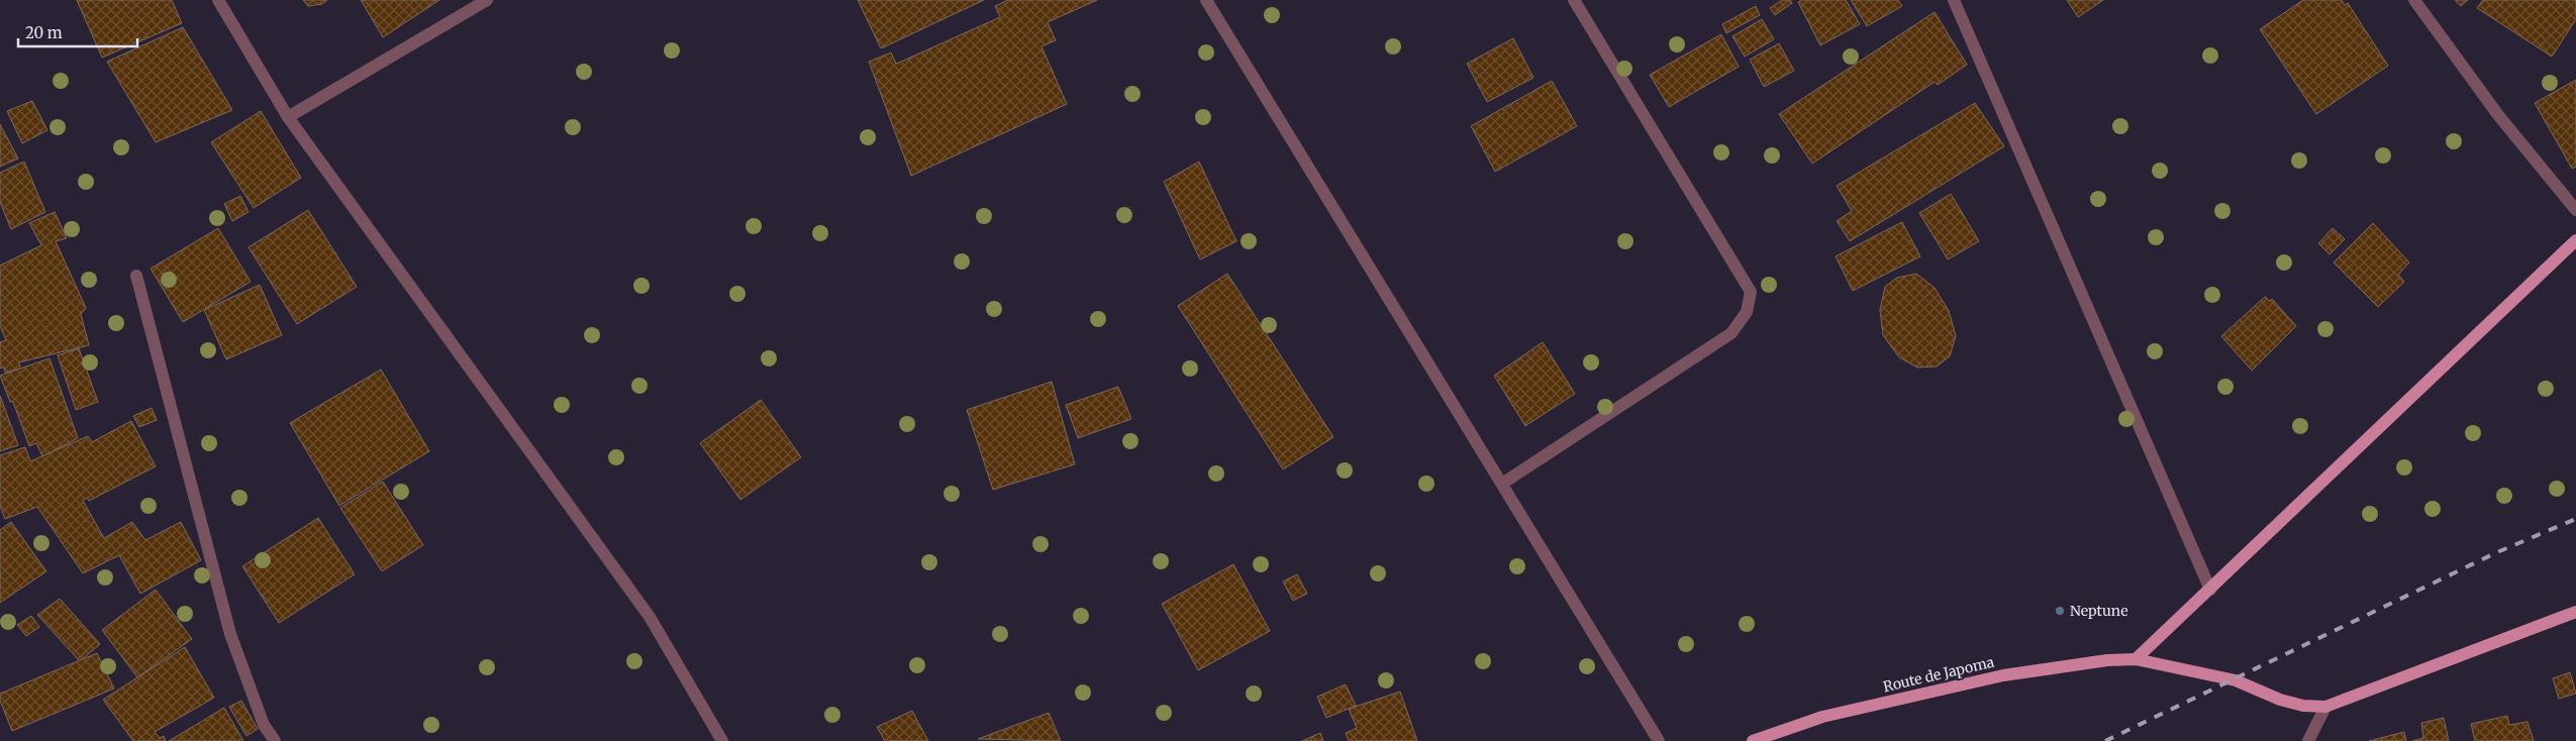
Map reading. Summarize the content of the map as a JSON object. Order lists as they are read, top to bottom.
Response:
{
  "streets": {
    "main road": ["Route de Japoma"]
  },
  "places": ["Neptune"],
  "scale_bar": "20 m"
}
